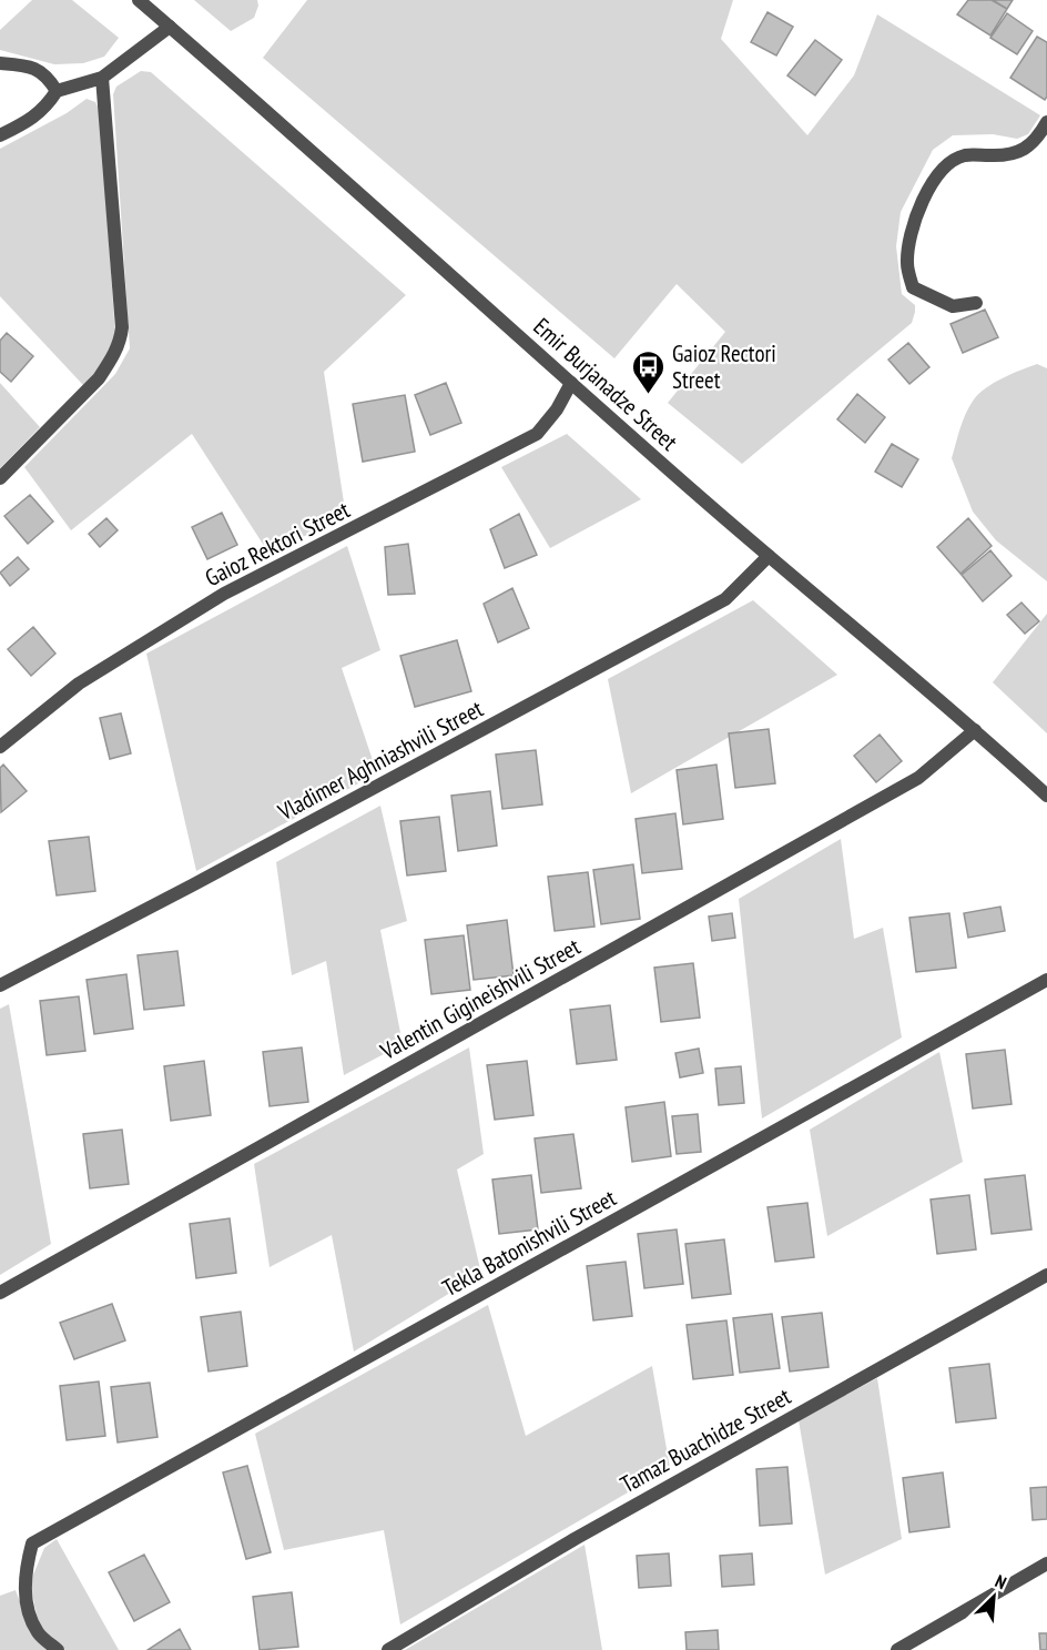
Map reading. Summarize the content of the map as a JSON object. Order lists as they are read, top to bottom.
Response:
{
  "streets": {
    "street": [
      "Emir Burjanadze Street",
      "Gaioz Rektori Street",
      "Vladimer Aghniashvili Street",
      "Valentin Gigineishvili Street",
      "Tekla Batonishvili Street",
      "Tamaz Buachidze Street"
    ]
  },
  "crossings": [
    ["Emir Burjanadze Street", "Gaioz Rektori Street"],
    ["Emir Burjanadze Street", "Vladimer Aghniashvili Street"],
    ["Emir Burjanadze Street", "Valentin Gigineishvili Street"]
  ],
  "places": {
    "bus stop": ["Gaioz Rectori Street"]
  },
  "north": "top right"
}
